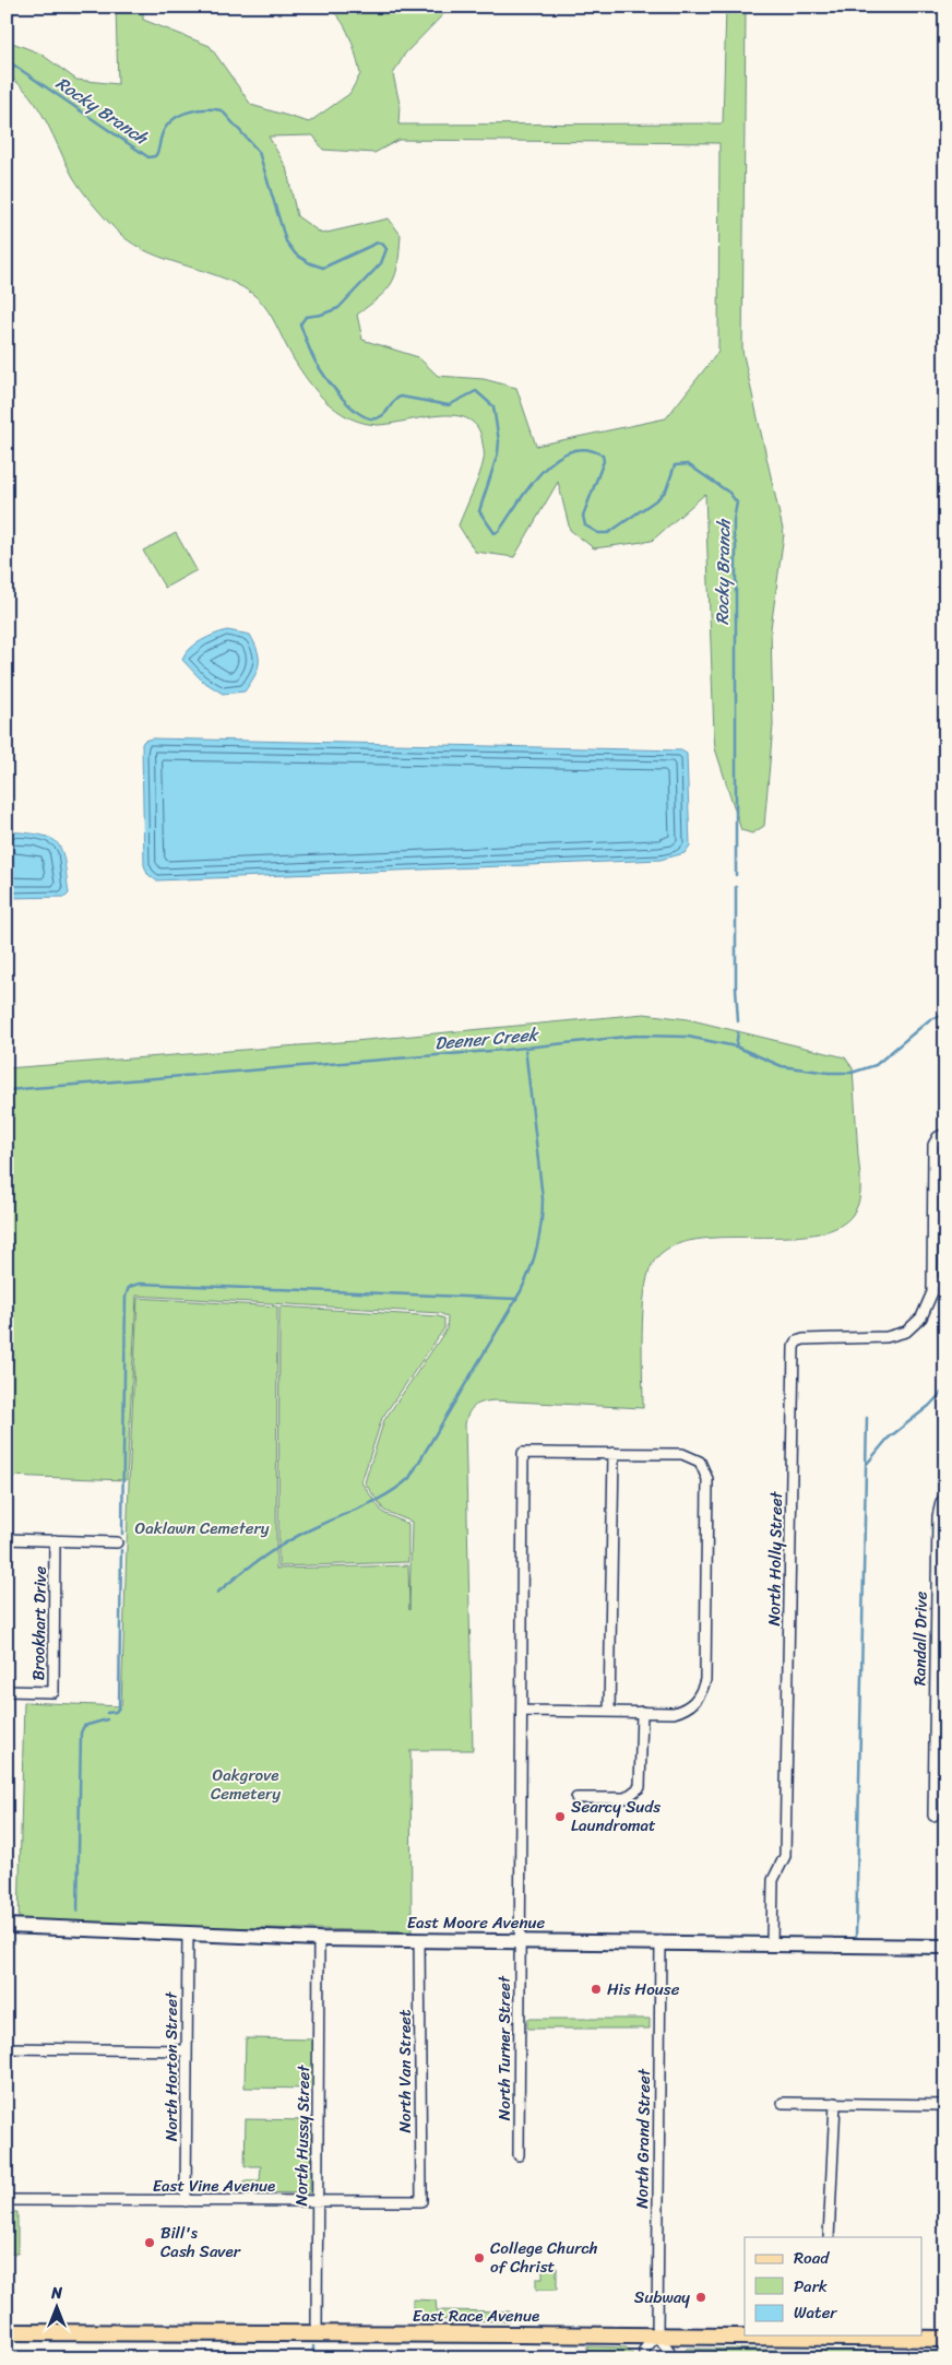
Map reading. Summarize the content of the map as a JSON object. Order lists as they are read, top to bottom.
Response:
{
  "streets": {
    "main road": ["East Race Avenue"],
    "street": [
      "North Holly Street",
      "Brookhart Drive",
      "Randall Drive",
      "East Moore Avenue",
      "North Turner Street",
      "North Horton Street",
      "North Van Street",
      "North Hussy Street",
      "North Grand Street",
      "East Vine Avenue"
    ]
  },
  "crossings": [
    ["North Holly Street", "East Moore Avenue"],
    ["East Moore Avenue", "North Turner Street"],
    ["East Moore Avenue", "North Horton Street"],
    ["East Moore Avenue", "North Van Street"],
    ["East Moore Avenue", "North Hussy Street"],
    ["East Moore Avenue", "North Grand Street"],
    ["North Horton Street", "East Vine Avenue"],
    ["North Van Street", "East Vine Avenue"],
    ["North Hussy Street", "East Vine Avenue"],
    ["North Hussy Street", "East Race Avenue"],
    ["North Grand Street", "East Race Avenue"]
  ],
  "water": ["Rocky Branch", "Deener Creek"],
  "parks": ["Oaklawn Cemetery", "Oakgrove Cemetery"],
  "places": [
    "Searcy Suds Laundromat",
    "His House",
    "Bill's Cash Saver",
    "College Church of Christ",
    "Subway"
  ],
  "legend": ["Road", "Park", "Water"],
  "north": "top"
}
